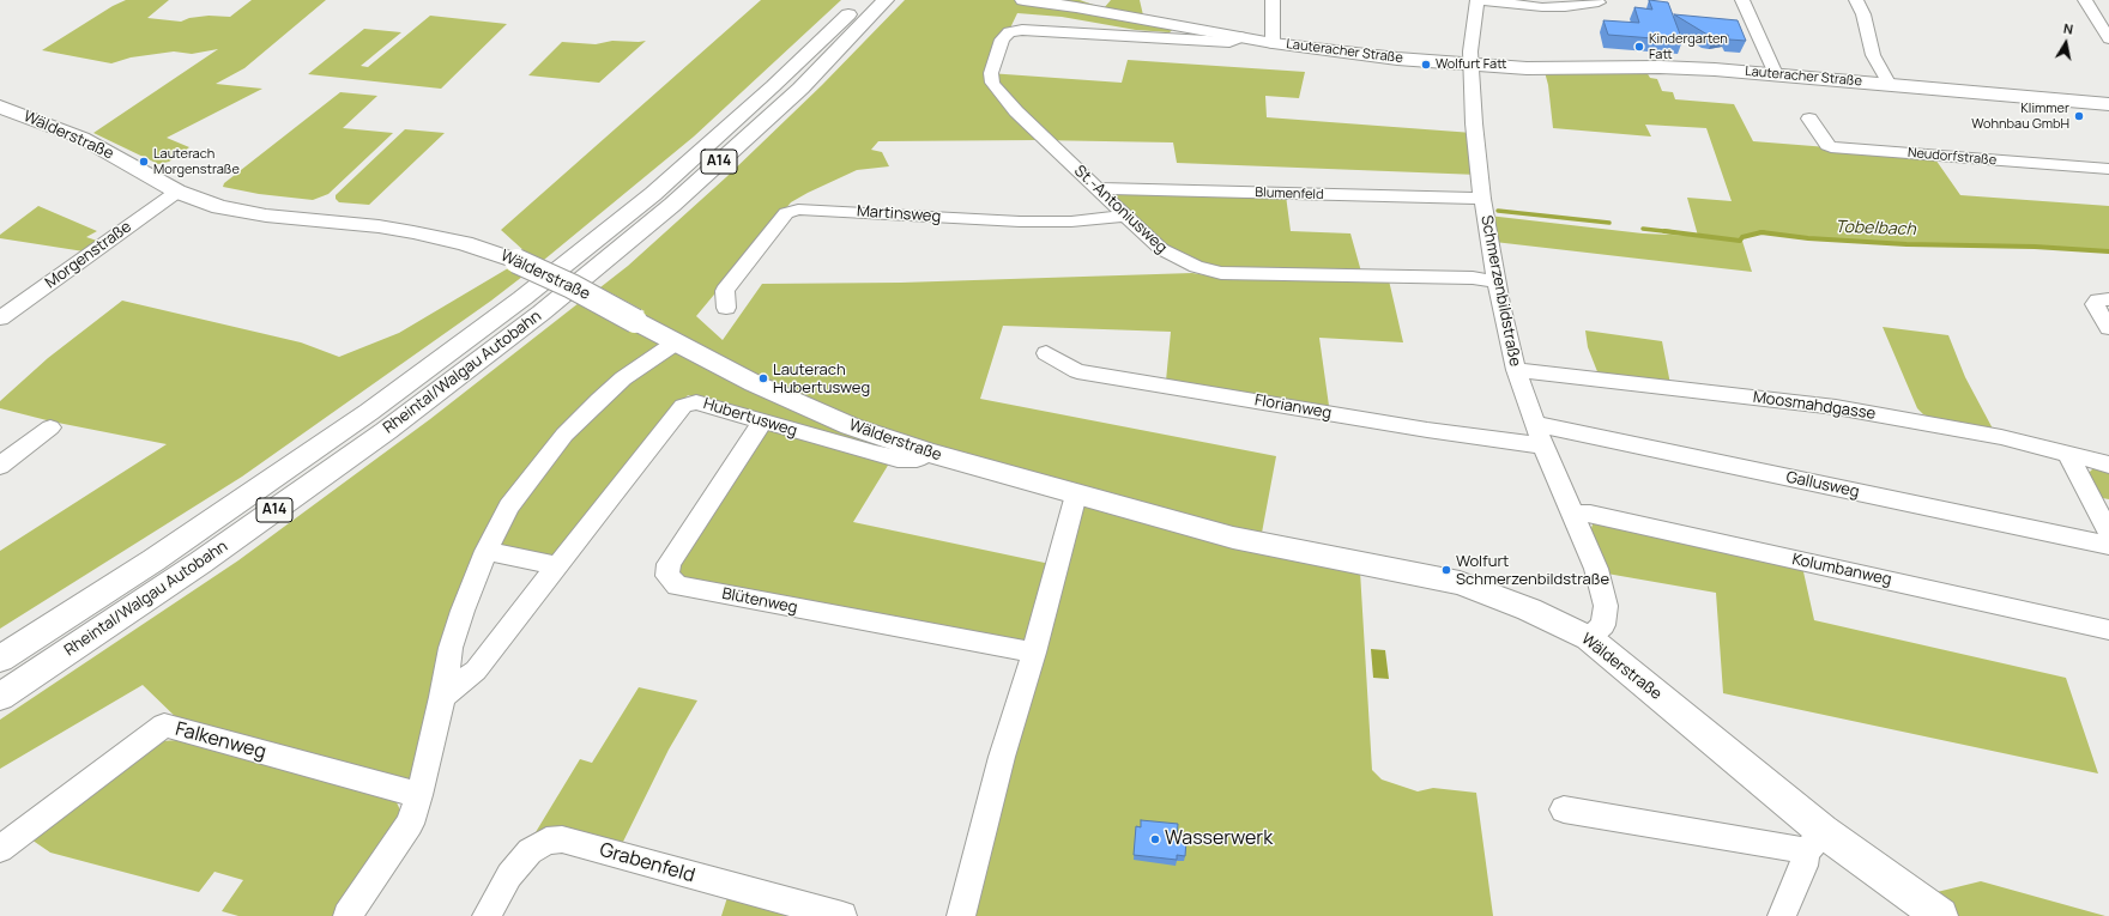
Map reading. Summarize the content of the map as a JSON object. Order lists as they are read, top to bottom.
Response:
{
  "streets": {
    "main road": [
      "Lauteracher Straße",
      "Wälderstraße",
      "A14",
      "Rheintal/Walgau Autobahn"
    ],
    "street": [
      "Neudorfstraße",
      "Blumenfeld",
      "St.-Antoniusweg",
      "Martinsweg",
      "Morgenstraße",
      "Schmerzenbildstraße",
      "Moosmahdgasse",
      "Florianweg",
      "Hubertusweg",
      "Gallusweg",
      "Kolumbanweg",
      "Blütenweg",
      "Falkenweg",
      "Grabenfeld"
    ]
  },
  "crossings": [
    ["Lauteracher Straße", "St.-Antoniusweg"],
    ["Lauteracher Straße", "Schmerzenbildstraße"],
    ["Wälderstraße", "Morgenstraße"],
    ["Wälderstraße", "Schmerzenbildstraße"],
    ["Wälderstraße", "Hubertusweg"],
    ["Blumenfeld", "St.-Antoniusweg"],
    ["Blumenfeld", "Schmerzenbildstraße"],
    ["St.-Antoniusweg", "Martinsweg"],
    ["St.-Antoniusweg", "Schmerzenbildstraße"],
    ["Schmerzenbildstraße", "Moosmahdgasse"],
    ["Schmerzenbildstraße", "Florianweg"],
    ["Schmerzenbildstraße", "Gallusweg"],
    ["Schmerzenbildstraße", "Kolumbanweg"],
    ["Hubertusweg", "Blütenweg"]
  ],
  "water": ["Tobelbach"],
  "places": [
    "Kindergarten Fatt",
    "Wolfurt Fatt",
    "Klimmer Wohnbau GmbH",
    "Lauterach Morgenstraße",
    "Lauterach Hubertusweg",
    "Wolfurt Schmerzenbildstraße",
    "Wasserwerk"
  ],
  "north": "top"
}
